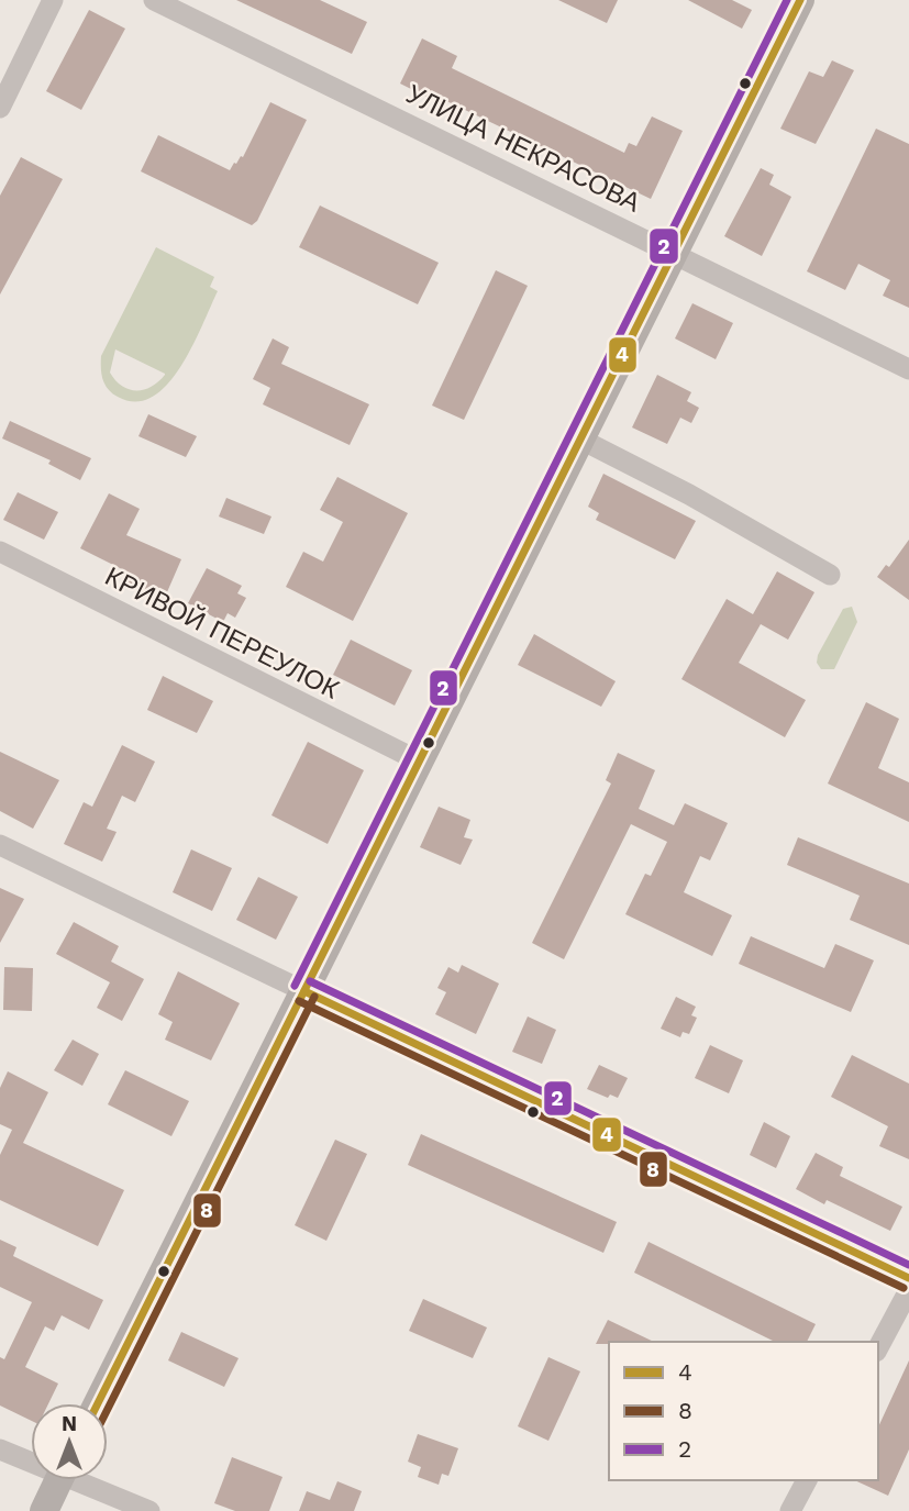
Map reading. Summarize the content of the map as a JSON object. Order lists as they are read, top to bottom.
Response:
{
  "streets": {
    "street": ["УЛИЦА НЕКРАСОВА", "КРИВОЙ ПЕРЕУЛОК"]
  },
  "lines": ["transit line 4", "transit line 2", "transit line 8"],
  "legend": ["4", "8", "2"],
  "north": "top"
}
